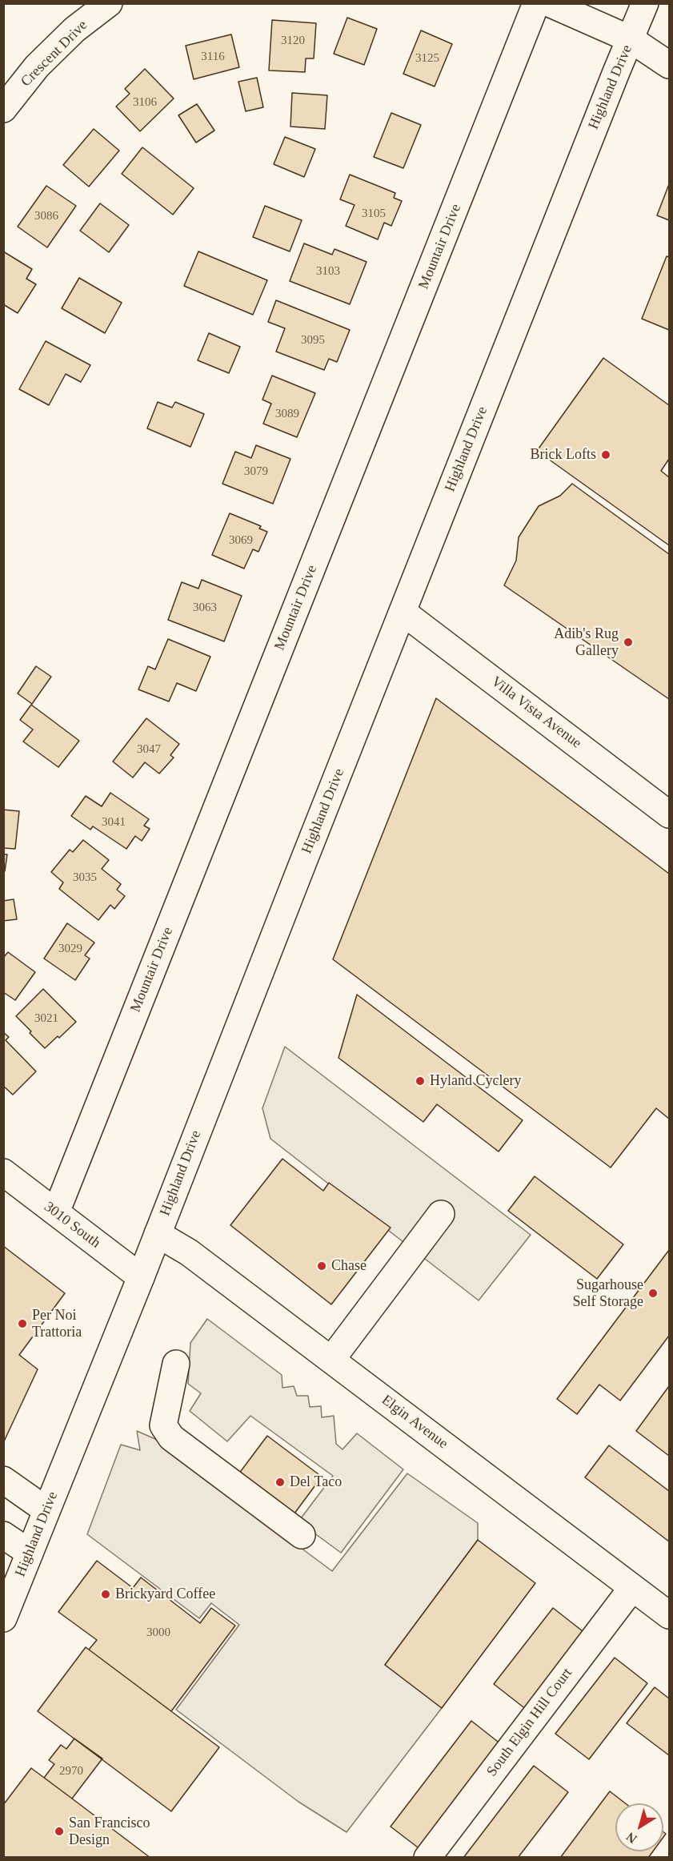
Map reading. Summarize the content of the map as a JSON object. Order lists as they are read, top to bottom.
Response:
{
  "streets": {
    "street": [
      "Crescent Drive",
      "Highland Drive",
      "Mountair Drive",
      "Villa Vista Avenue",
      "3010 South",
      "Elgin Avenue",
      "South Elgin Hill Court"
    ]
  },
  "crossings": [
    ["Highland Drive", "Villa Vista Avenue"],
    ["Highland Drive", "3010 South"],
    ["Highland Drive", "Elgin Avenue"],
    ["Mountair Drive", "3010 South"],
    ["Elgin Avenue", "South Elgin Hill Court"]
  ],
  "places": [
    "Brick Lofts",
    "Adib's Rug Gallery",
    "Hyland Cyclery",
    "Chase",
    "Sugarhouse Self Storage",
    "Per Noi Trattoria",
    "Del Taco",
    "Brickyard Coffee",
    "San Francisco Design"
  ],
  "house_numbers": [
    "3120",
    "3116",
    "3125",
    "3106",
    "3105",
    "3086",
    "3103",
    "3095",
    "3089",
    "3079",
    "3069",
    "3063",
    "3047",
    "3041",
    "3035",
    "3029",
    "3021",
    "3000",
    "2970"
  ],
  "north": "bottom left"
}
